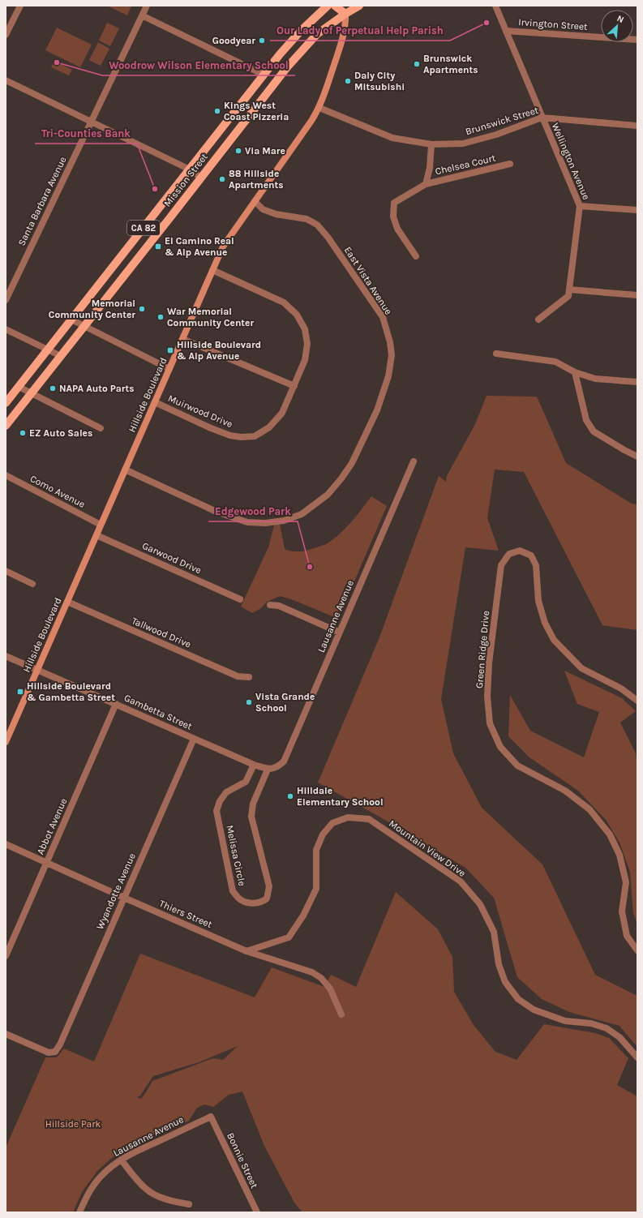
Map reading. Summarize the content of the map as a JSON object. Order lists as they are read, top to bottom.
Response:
{
  "streets": {
    "main road": ["Mission Street", "CA 82", "Hillside Boulevard"],
    "street": [
      "Irvington Street",
      "Brunswick Street",
      "Wellington Avenue",
      "Chelsea Court",
      "Santa Barbara Avenue",
      "East Vista Avenue",
      "Muirwood Drive",
      "Como Avenue",
      "Garwood Drive",
      "Lausanne Avenue",
      "Tallwood Drive",
      "Green Ridge Drive",
      "Gambetta Street",
      "Abbot Avenue",
      "Mountain View Drive",
      "Melissa Circle",
      "Wyandotte Avenue",
      "Thiers Street",
      "Bonnie Street"
    ]
  },
  "crossings": [
    ["Irvington Street", "Wellington Avenue"],
    ["Brunswick Street", "Wellington Avenue"],
    ["Brunswick Street", "Chelsea Court"],
    ["Brunswick Street", "Hillside Boulevard"],
    ["Mission Street", "Hillside Boulevard"],
    ["East Vista Avenue", "Hillside Boulevard"],
    ["Hillside Boulevard", "Muirwood Drive"],
    ["Hillside Boulevard", "Como Avenue"],
    ["Hillside Boulevard", "Garwood Drive"],
    ["Hillside Boulevard", "Tallwood Drive"],
    ["Hillside Boulevard", "Gambetta Street"],
    ["Lausanne Avenue", "Gambetta Street"],
    ["Lausanne Avenue", "Melissa Circle"],
    ["Lausanne Avenue", "Bonnie Street"],
    ["Gambetta Street", "Abbot Avenue"],
    ["Gambetta Street", "Melissa Circle"],
    ["Gambetta Street", "Wyandotte Avenue"],
    ["Abbot Avenue", "Thiers Street"],
    ["Mountain View Drive", "Thiers Street"],
    ["Wyandotte Avenue", "Thiers Street"]
  ],
  "parks": ["Hillside Park"],
  "places": {
    "other": [
      "Our Lady of Perpetual Help Parish",
      "Goodyear",
      "Woodrow Wilson Elementary School",
      "Brunswick Apartments",
      "Daly City Mitsubishi",
      "Kings West Coast Pizzeria",
      "Via Mare",
      "88 Hillside Apartments",
      "Tri-Counties Bank",
      "Memorial Community Center",
      "War Memorial Community Center",
      "NAPA Auto Parts",
      "EZ Auto Sales",
      "Edgewood Park",
      "Vista Grande School",
      "Hilldale Elementary School"
    ],
    "transit": ["El Camino Real & Alp Avenue", "Hillside Boulevard & Alp Avenue", "Hillside Boulevard & Gambetta Street"]
  },
  "north": "top right"
}
